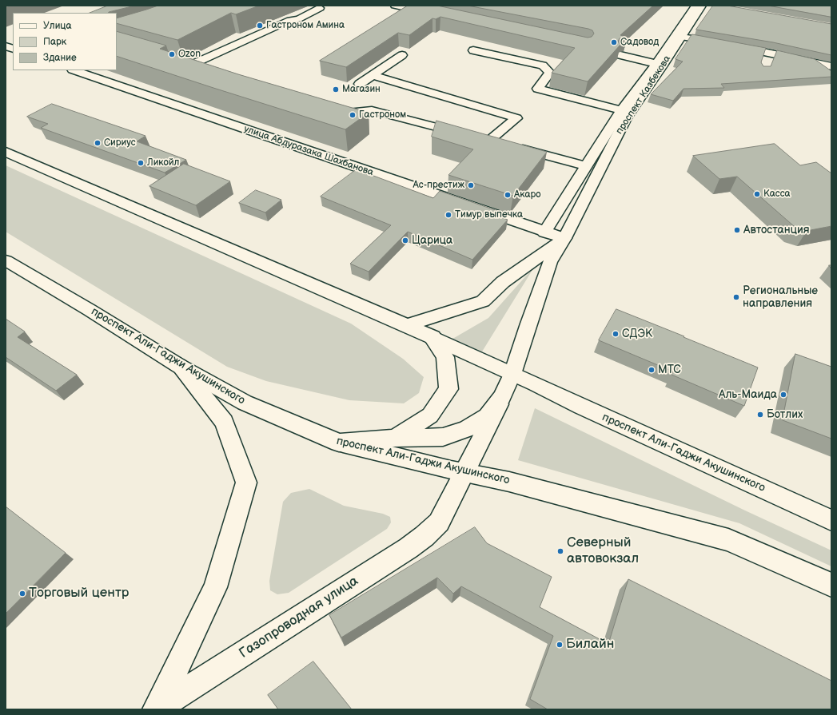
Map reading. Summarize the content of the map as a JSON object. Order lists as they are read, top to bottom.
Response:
{
  "streets": {
    "main road": [
      "проспект Казбекова",
      "улица Абдуразака Шахбанова",
      "проспект Али-Гаджи Акушинского",
      "Газопроводная улица"
    ]
  },
  "crossings": [
    ["проспект Казбекова", "улица Абдуразака Шахбанова"],
    ["проспект Казбекова", "проспект Али-Гаджи Акушинского"],
    ["проспект Казбекова", "Газопроводная улица"],
    ["проспект Али-Гаджи Акушинского", "Газопроводная улица"]
  ],
  "places": [
    "Гастроном Амина",
    "Садовод",
    "Ozon",
    "Магазин",
    "Гастроном",
    "Сириус",
    "Ликойл",
    "Ас-престиж",
    "Касса",
    "Акаро",
    "Тимур выпечка",
    "Автостанция",
    "Царица",
    "Региональные направления",
    "СДЭК",
    "МТС",
    "Аль-Маида",
    "Ботлих",
    "Северный автовокзал",
    "Торговый центр",
    "Билайн"
  ],
  "legend": ["Улица", "Парк", "Здание"]
}
